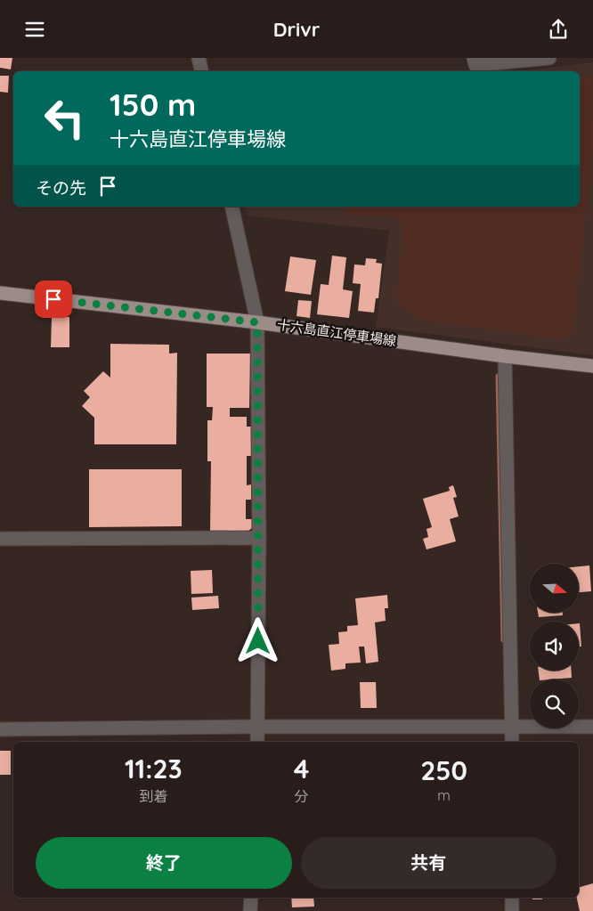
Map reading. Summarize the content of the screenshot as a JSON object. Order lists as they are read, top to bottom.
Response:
{
  "streets": {
    "main road": ["十六島直江停車場線"]
  },
  "north": "right",
  "page": {
    "header": "Drivr",
    "turn": ["150 m", "十六島直江停車場線"],
    "then": "その先",
    "eta": [
      "11:23",
      "到着",
      "4",
      "分",
      "250",
      "m"
    ],
    "buttons": ["終了", "共有"]
  }
}
